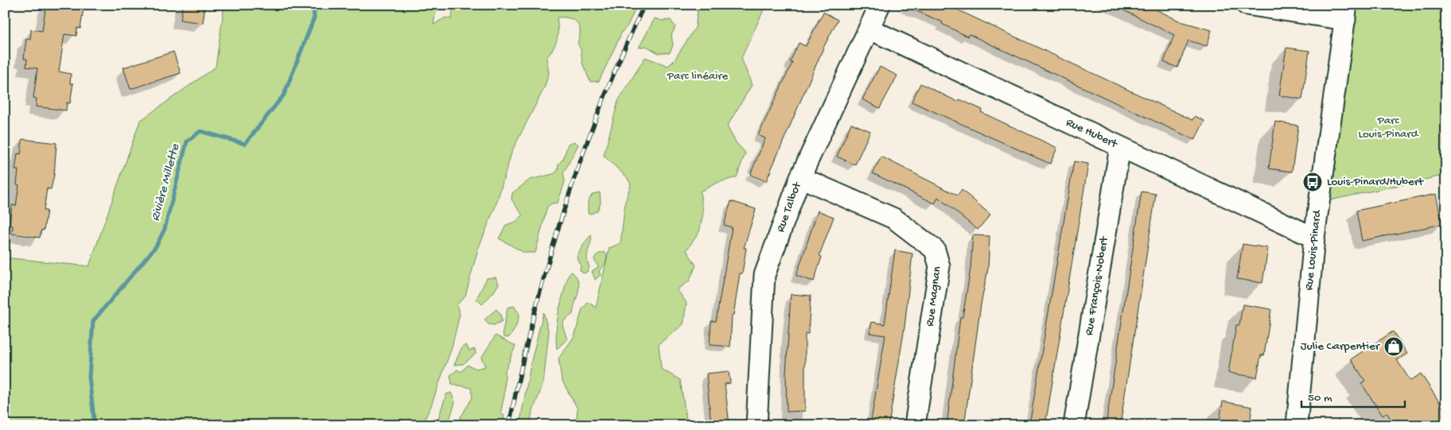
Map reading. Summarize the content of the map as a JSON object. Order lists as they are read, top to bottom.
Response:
{
  "streets": {
    "street": [
      "Rue Hubert",
      "Rue Talbot",
      "Rue Louis-Pinard",
      "Rue François-Nobert",
      "Rue Magnan"
    ]
  },
  "crossings": [
    ["Rue Hubert", "Rue Talbot"],
    ["Rue Hubert", "Rue Louis-Pinard"],
    ["Rue Hubert", "Rue François-Nobert"],
    ["Rue Talbot", "Rue Magnan"]
  ],
  "water": ["Rivière Millette"],
  "parks": ["Parc linéaire", "Parc Louis-Pinard"],
  "places": {
    "bus stop": ["Louis-Pinard/Hubert"],
    "shop": ["Julie Carpentier"]
  },
  "scale_bar": "50 m"
}
